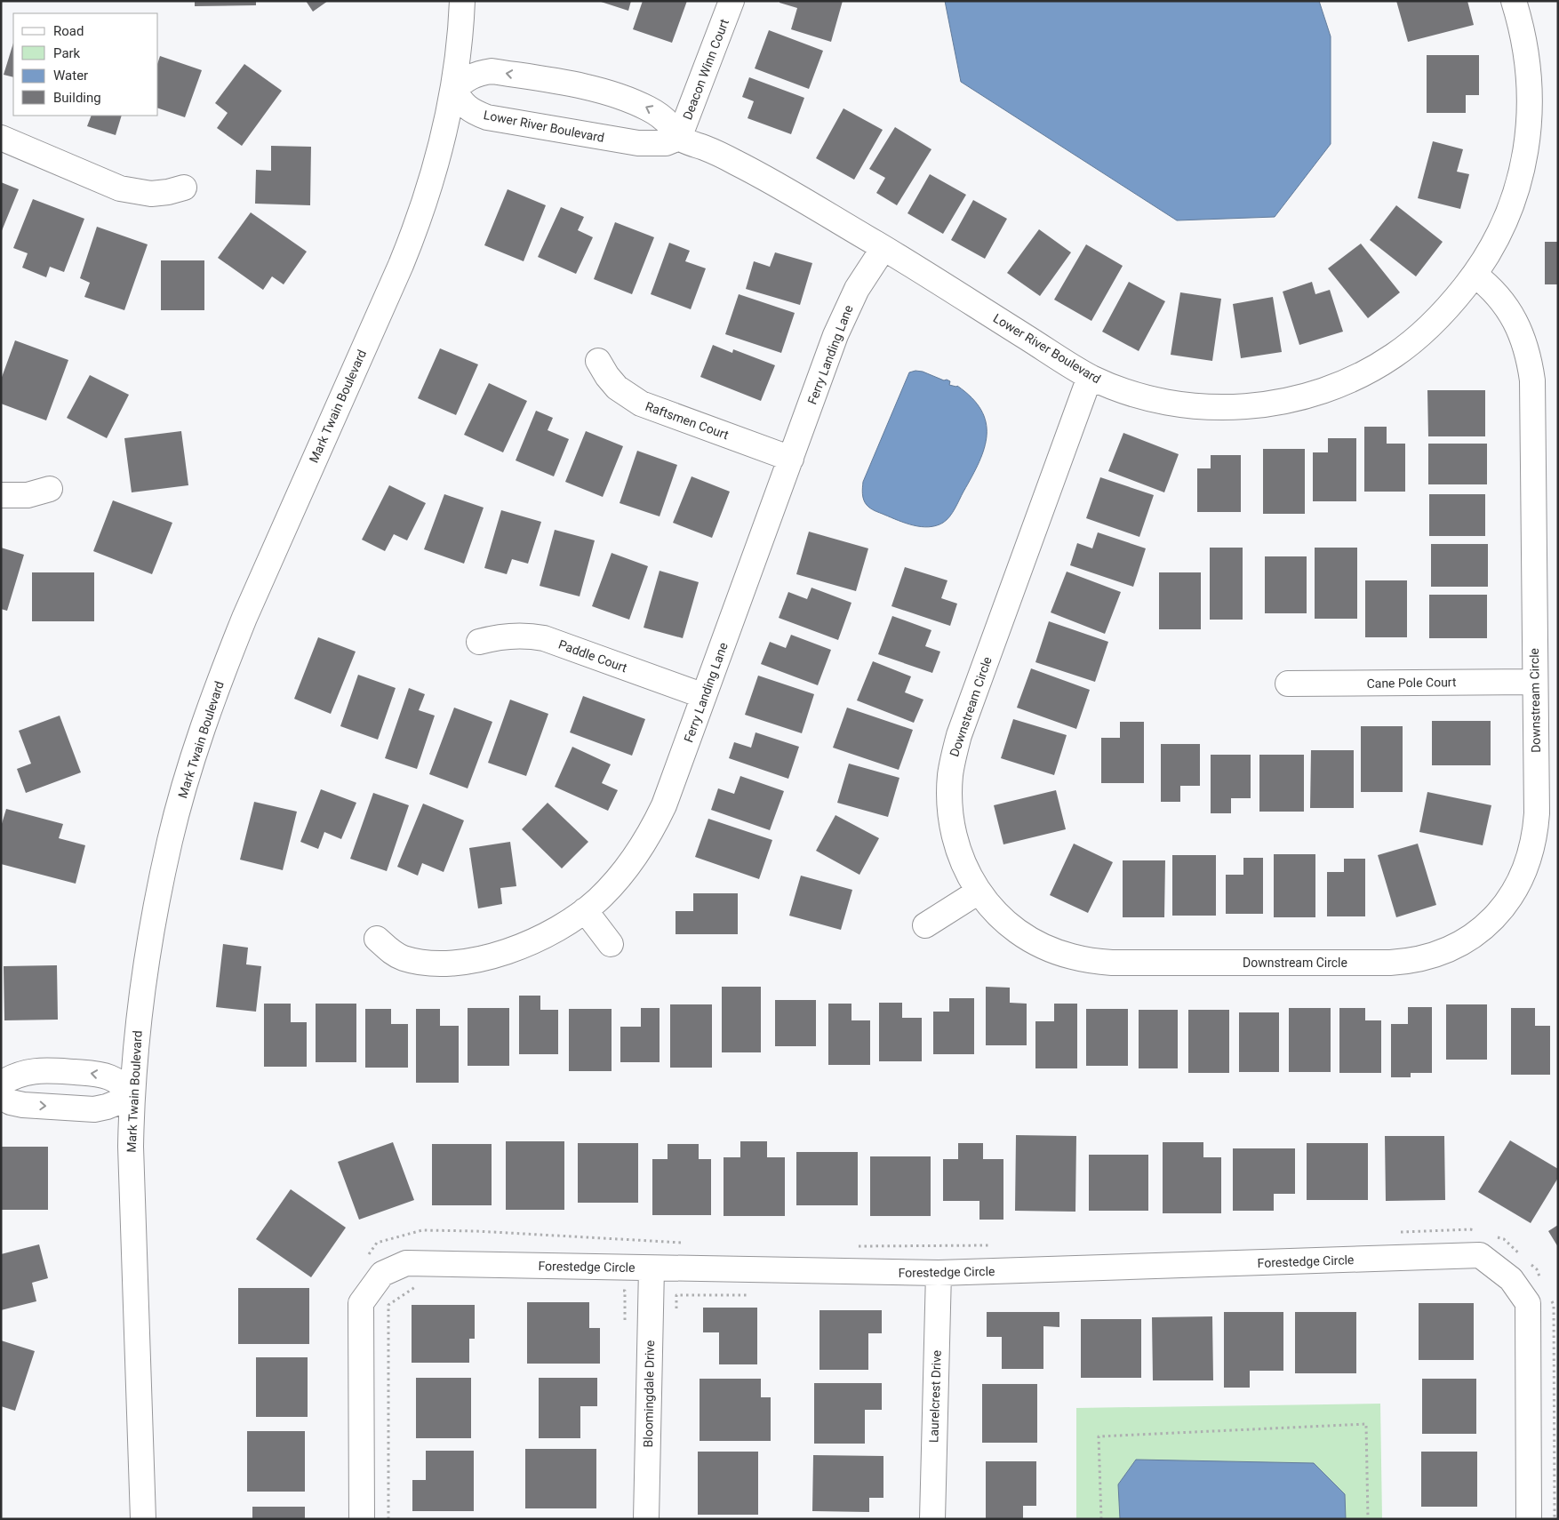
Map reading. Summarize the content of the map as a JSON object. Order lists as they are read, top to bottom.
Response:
{
  "streets": {
    "street": [
      "Deacon Winn Court",
      "Lower River Boulevard",
      "Ferry Landing Lane",
      "Mark Twain Boulevard",
      "Raftsmen Court",
      "Paddle Court",
      "Cane Pole Court",
      "Downstream Circle",
      "Forestedge Circle",
      "Bloomingdale Drive",
      "Laurelcrest Drive"
    ]
  },
  "crossings": [
    ["Deacon Winn Court", "Lower River Boulevard"],
    ["Lower River Boulevard", "Ferry Landing Lane"],
    ["Lower River Boulevard", "Mark Twain Boulevard"],
    ["Lower River Boulevard", "Downstream Circle"],
    ["Ferry Landing Lane", "Raftsmen Court"],
    ["Ferry Landing Lane", "Paddle Court"],
    ["Cane Pole Court", "Downstream Circle"],
    ["Forestedge Circle", "Bloomingdale Drive"],
    ["Forestedge Circle", "Laurelcrest Drive"]
  ],
  "legend": [
    "Road",
    "Park",
    "Water",
    "Building"
  ]
}
